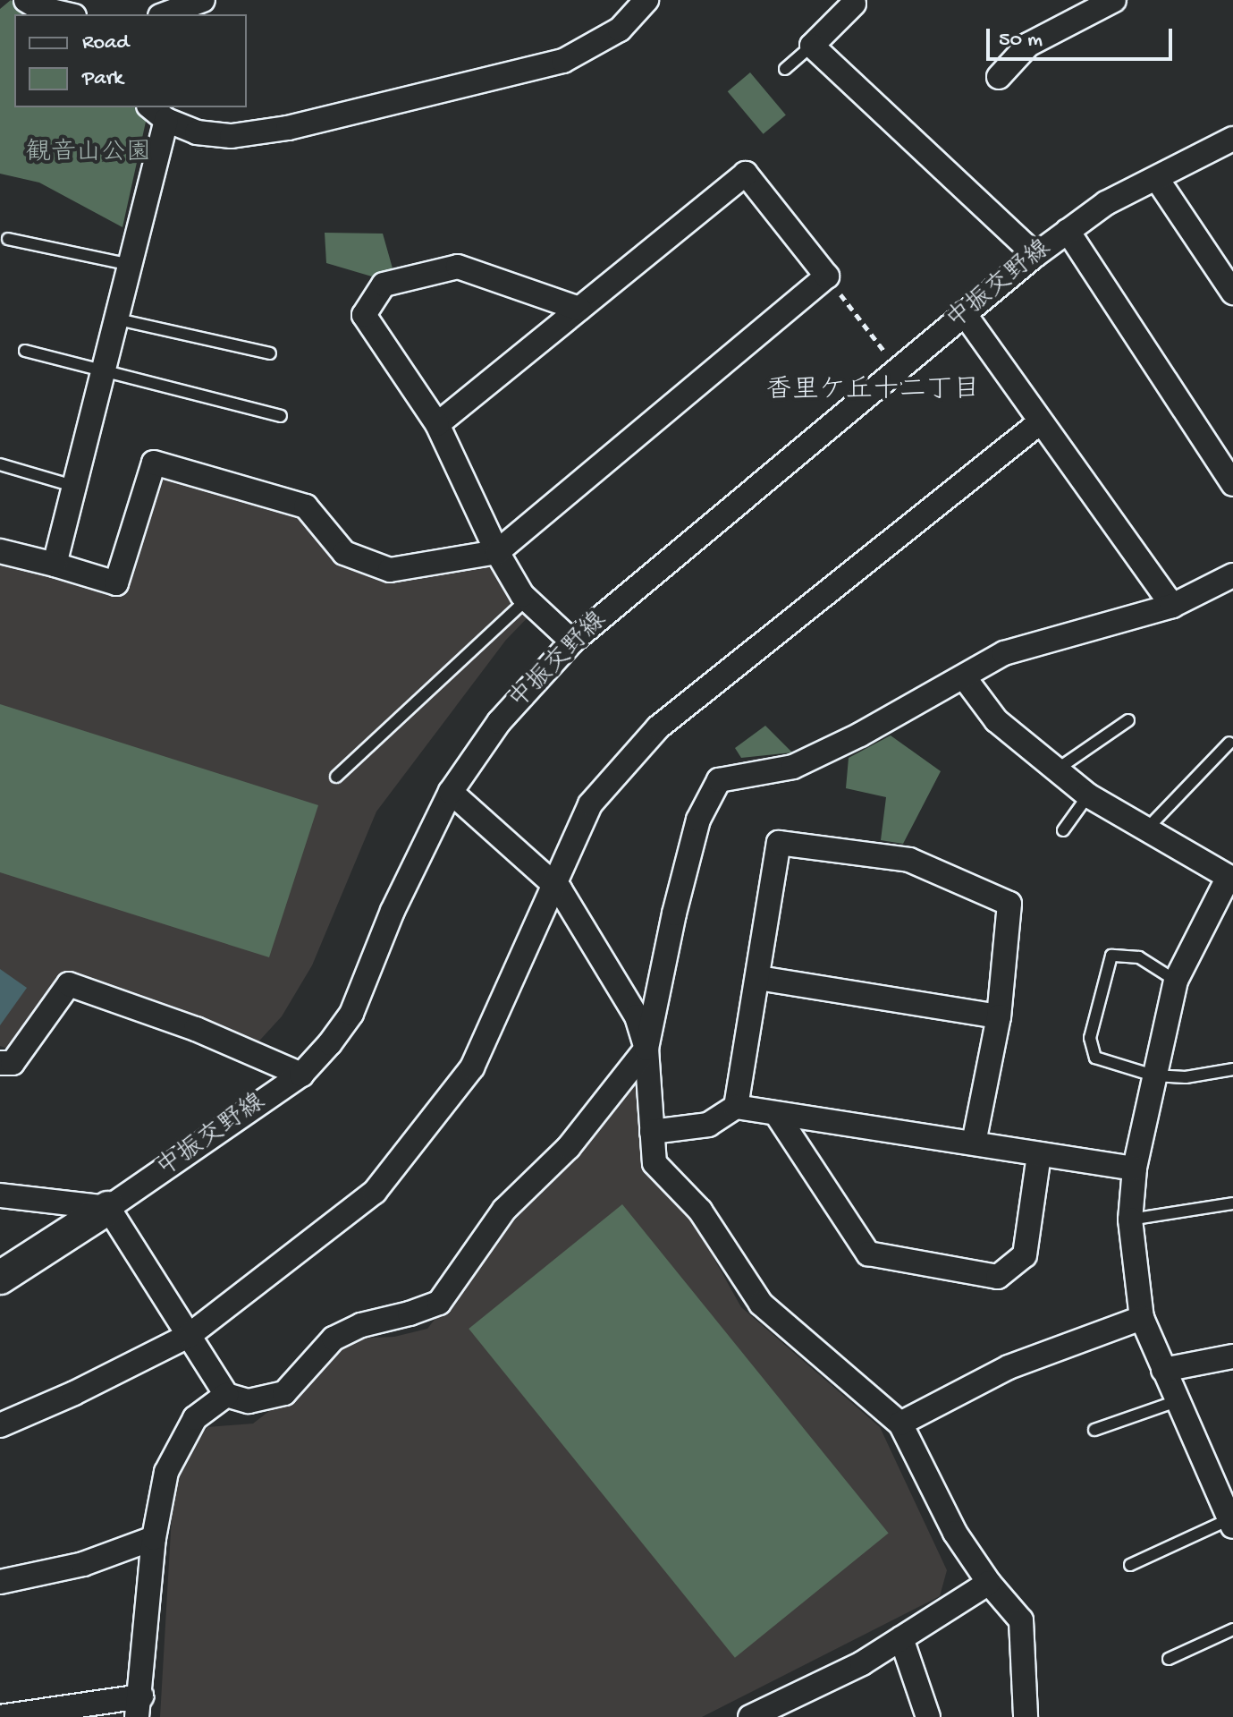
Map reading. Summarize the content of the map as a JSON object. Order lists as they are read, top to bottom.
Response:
{
  "streets": {
    "street": ["中振交野線"]
  },
  "districts": ["香里ケ丘十二丁目"],
  "parks": ["観音山公園"],
  "legend": ["Road", "Park"],
  "scale_bar": "50 m"
}
